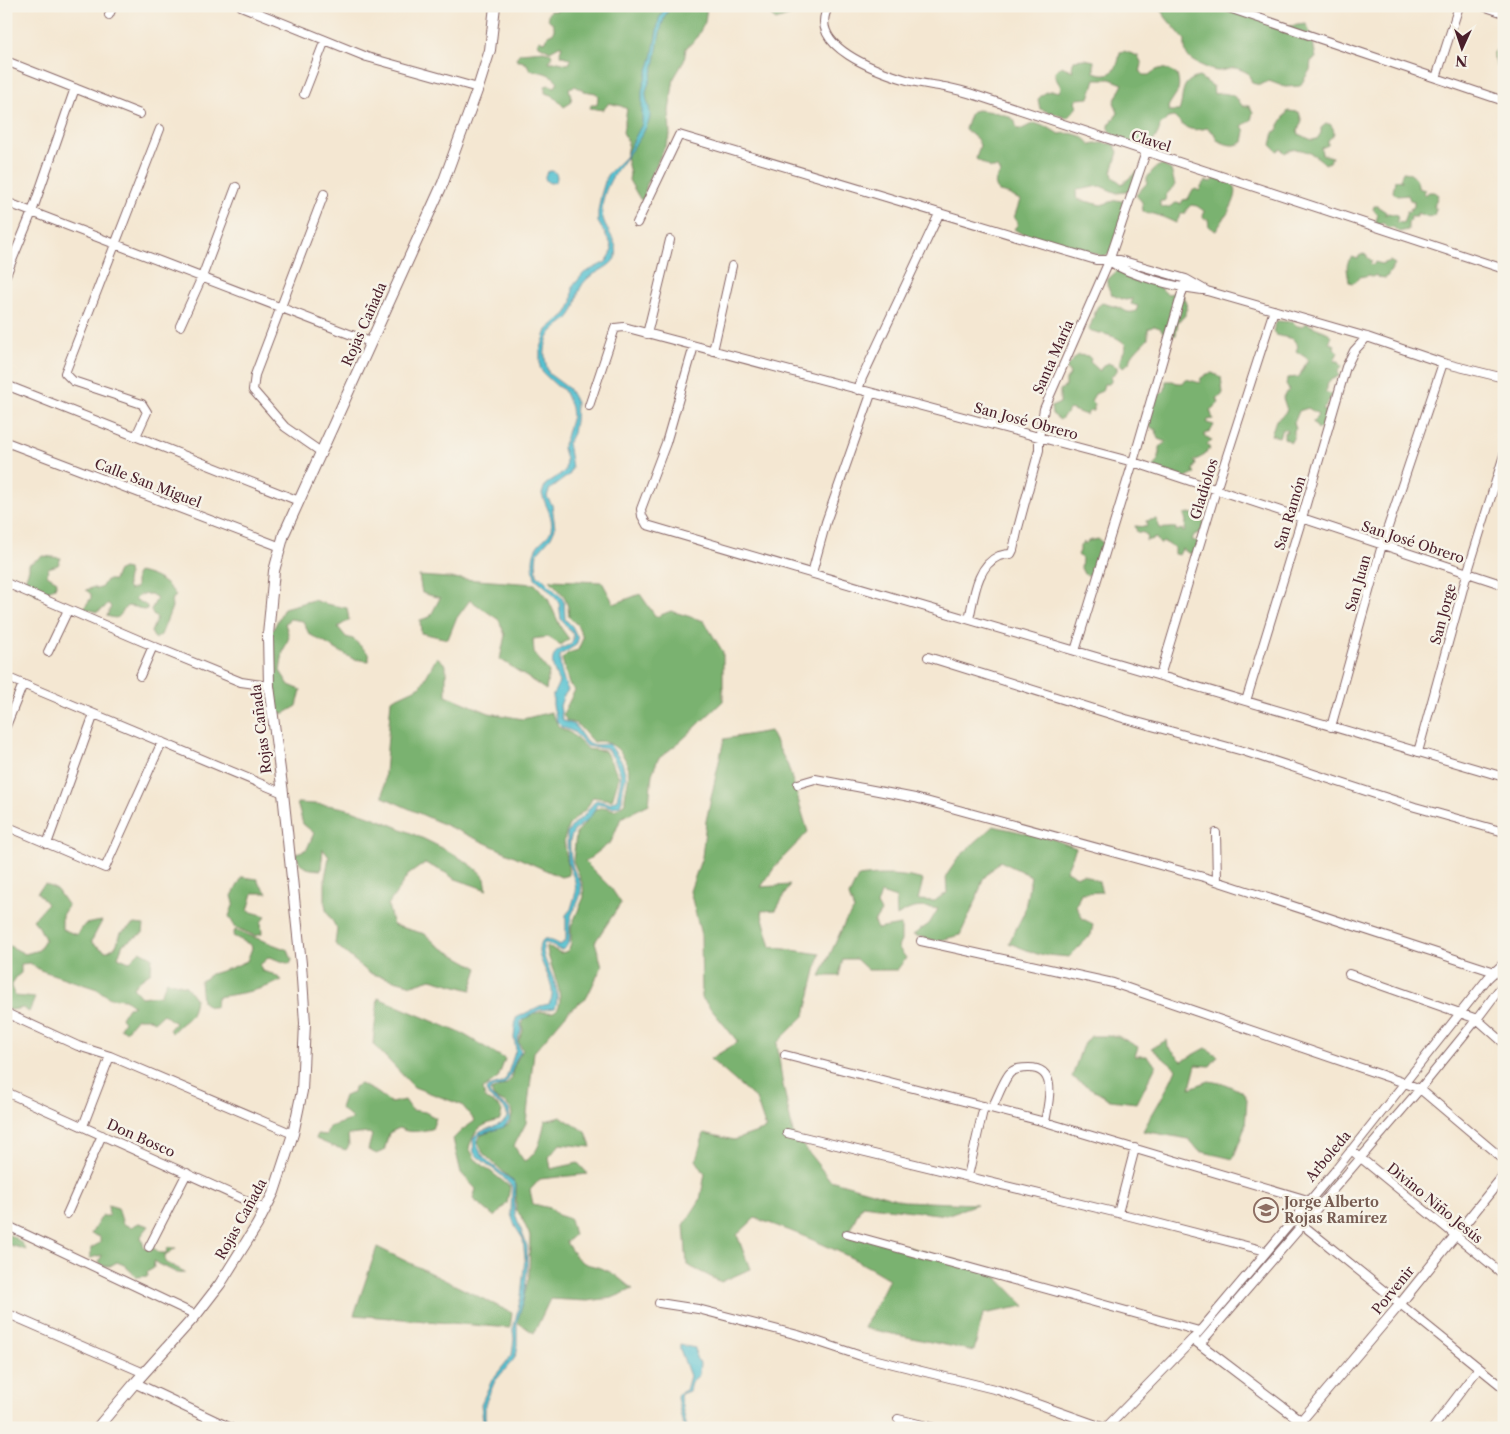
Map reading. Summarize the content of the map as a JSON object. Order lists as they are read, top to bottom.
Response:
{
  "streets": {
    "main road": ["Rojas Cañada"],
    "street": [
      "Clavel",
      "Santa María",
      "San José Obrero",
      "Calle San Miguel",
      "Gladiolos",
      "San Ramón",
      "San Juan",
      "San Jorge",
      "Don Bosco",
      "Arboleda",
      "Divino Niño Jesús",
      "Porvenir"
    ]
  },
  "crossings": [
    ["Clavel", "Santa María"],
    ["Rojas Cañada", "Calle San Miguel"],
    ["Rojas Cañada", "Don Bosco"],
    ["Santa María", "San José Obrero"],
    ["San José Obrero", "Gladiolos"],
    ["San José Obrero", "San Ramón"],
    ["San José Obrero", "San Juan"],
    ["San José Obrero", "San Jorge"],
    ["Arboleda", "Divino Niño Jesús"],
    ["Divino Niño Jesús", "Porvenir"]
  ],
  "places": {
    "school or university": ["Jorge Alberto Rojas Ramírez"]
  },
  "north": "bottom"
}
